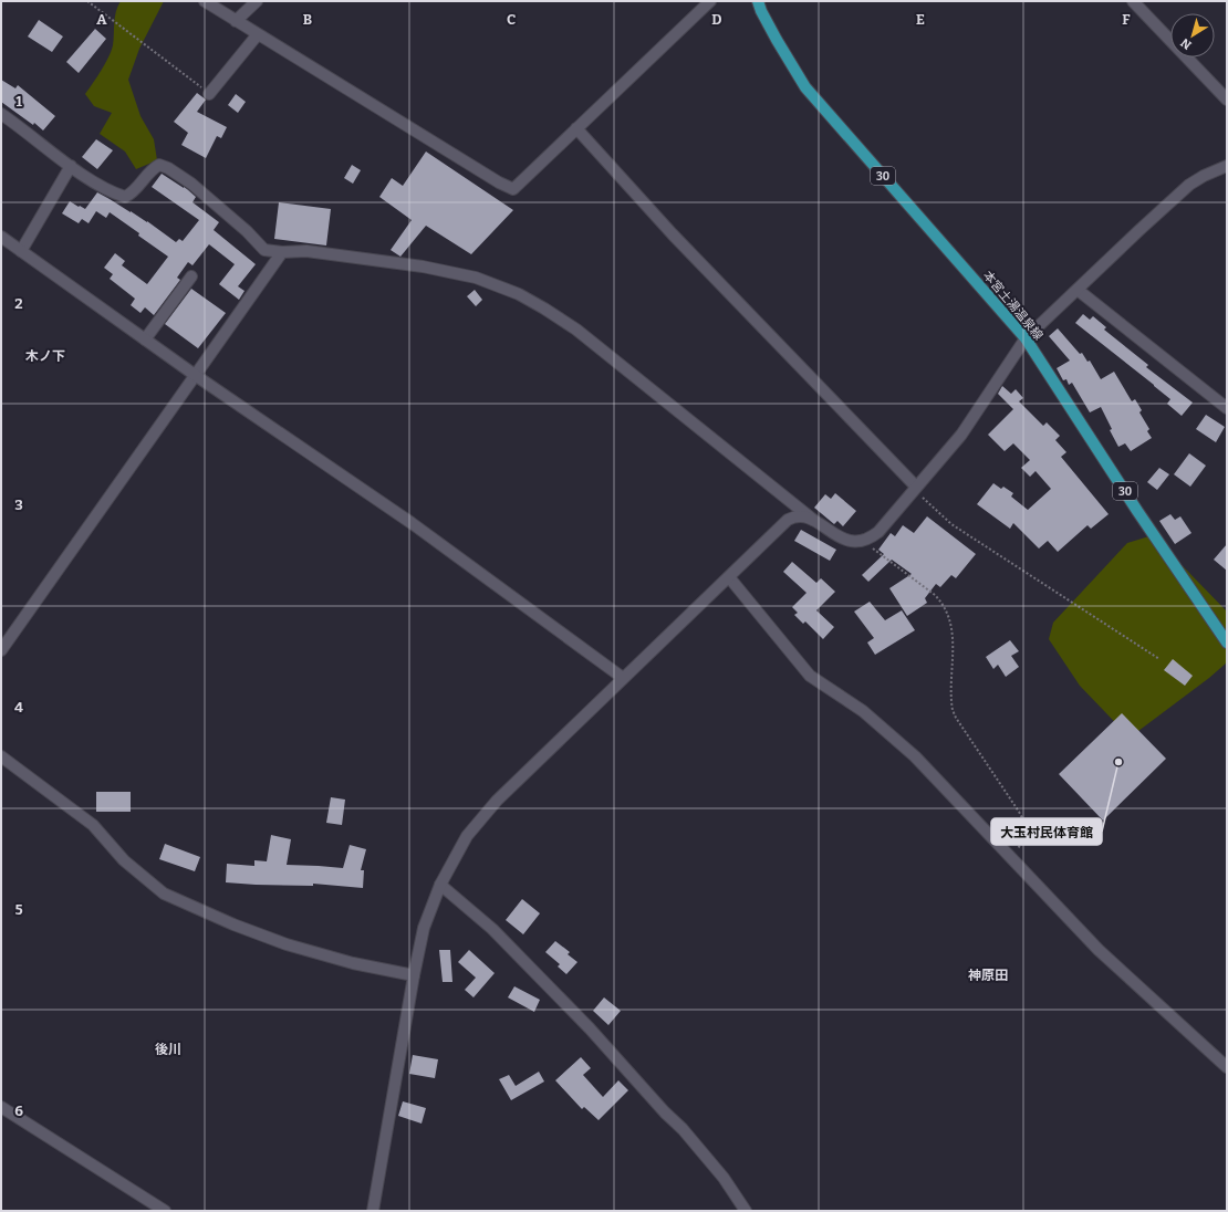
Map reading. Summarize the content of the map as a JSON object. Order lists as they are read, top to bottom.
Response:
{
  "streets": {
    "main road": ["30", "本宮土湯温泉線"]
  },
  "districts": ["木ノ下", "神原田", "後川"],
  "places": ["大玉村民体育館"],
  "north": "bottom left",
  "grid": {
    "columns": [
      "A",
      "B",
      "C",
      "D",
      "E",
      "F"
    ],
    "rows": [
      "1",
      "2",
      "3",
      "4",
      "5",
      "6"
    ]
  }
}
